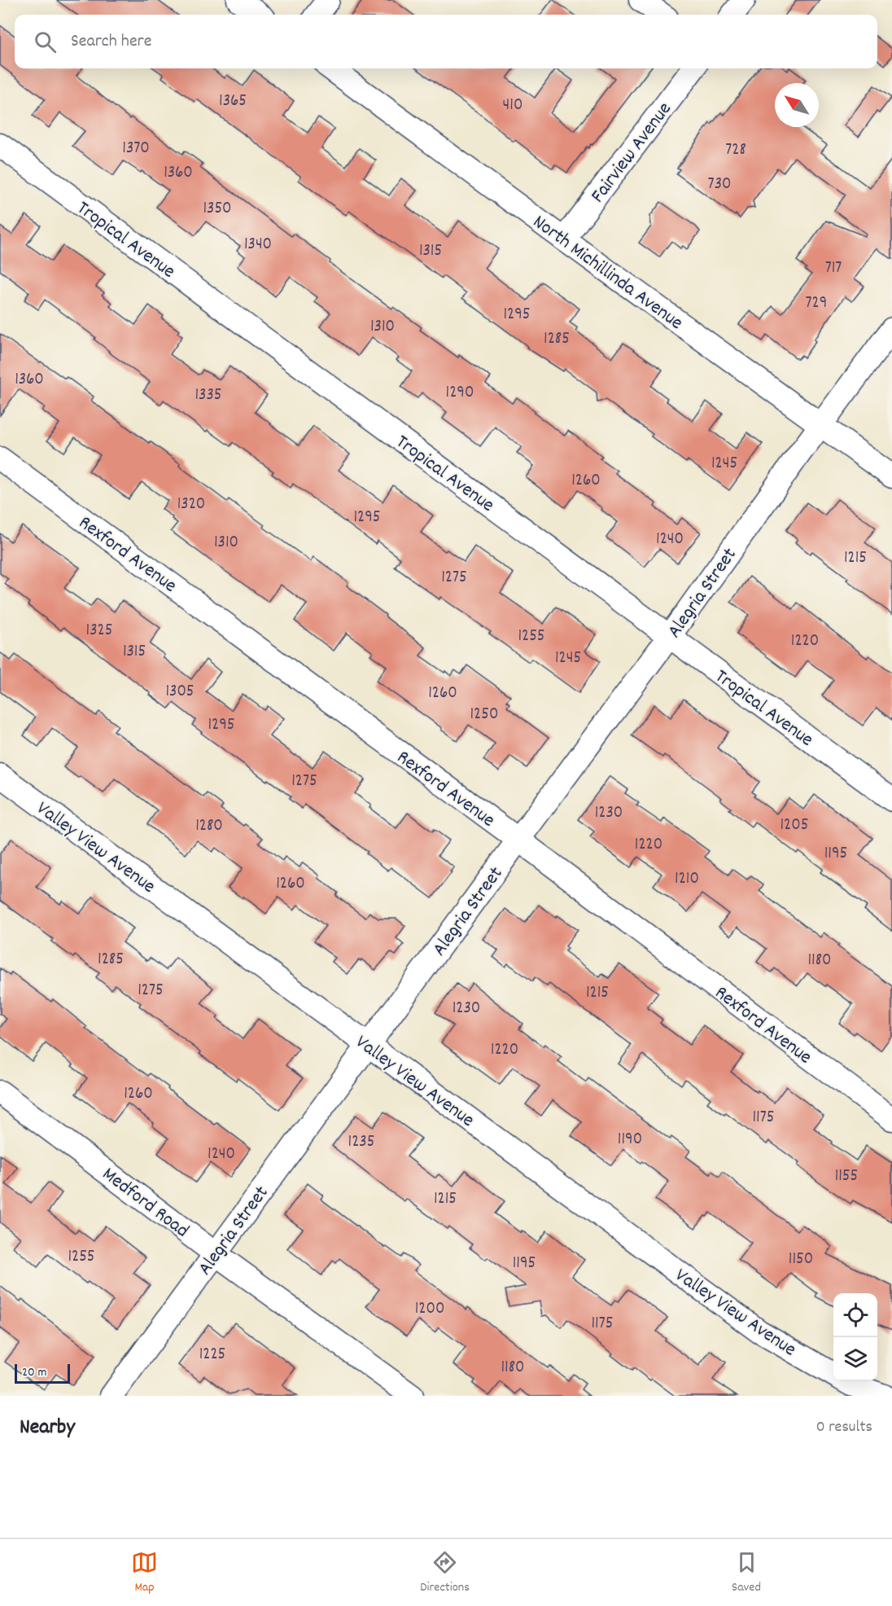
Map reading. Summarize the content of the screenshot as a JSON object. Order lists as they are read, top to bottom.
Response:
{
  "streets": {
    "street": [
      "Fairview Avenue",
      "Tropical Avenue",
      "North Michillinda Avenue",
      "Rexford Avenue",
      "Alegria Street",
      "Valley View Avenue",
      "Medford Road"
    ]
  },
  "crossings": [
    ["Fairview Avenue", "North Michillinda Avenue"],
    ["Tropical Avenue", "Alegria Street"],
    ["North Michillinda Avenue", "Alegria Street"],
    ["Rexford Avenue", "Alegria Street"],
    ["Alegria Street", "Valley View Avenue"],
    ["Alegria Street", "Medford Road"]
  ],
  "house_numbers": [
    "1365",
    "410",
    "1370",
    "728",
    "1360",
    "730",
    "1350",
    "1340",
    "1315",
    "717",
    "729",
    "1295",
    "1310",
    "1285",
    "1360",
    "1290",
    "1335",
    "1245",
    "1260",
    "1320",
    "1295",
    "1240",
    "1310",
    "1215",
    "1275",
    "1325",
    "1255",
    "1220",
    "1315",
    "1245",
    "1305",
    "1260",
    "1250",
    "1295",
    "1275",
    "1230",
    "1205",
    "1280",
    "1220",
    "1195",
    "1210",
    "1260",
    "1285",
    "1180",
    "1275",
    "1215",
    "1230",
    "1220",
    "1260",
    "1175",
    "1190",
    "1235",
    "1240",
    "1155",
    "1215",
    "1255",
    "1150",
    "1195",
    "1200",
    "1175",
    "1225",
    "1180"
  ],
  "scale_bar": "20 m",
  "north": "top left",
  "page": {
    "search": "Search here",
    "scale": "20 m",
    "heading": ["Nearby", "0 results"],
    "nav": ["Map", "Directions", "Saved"]
  }
}
